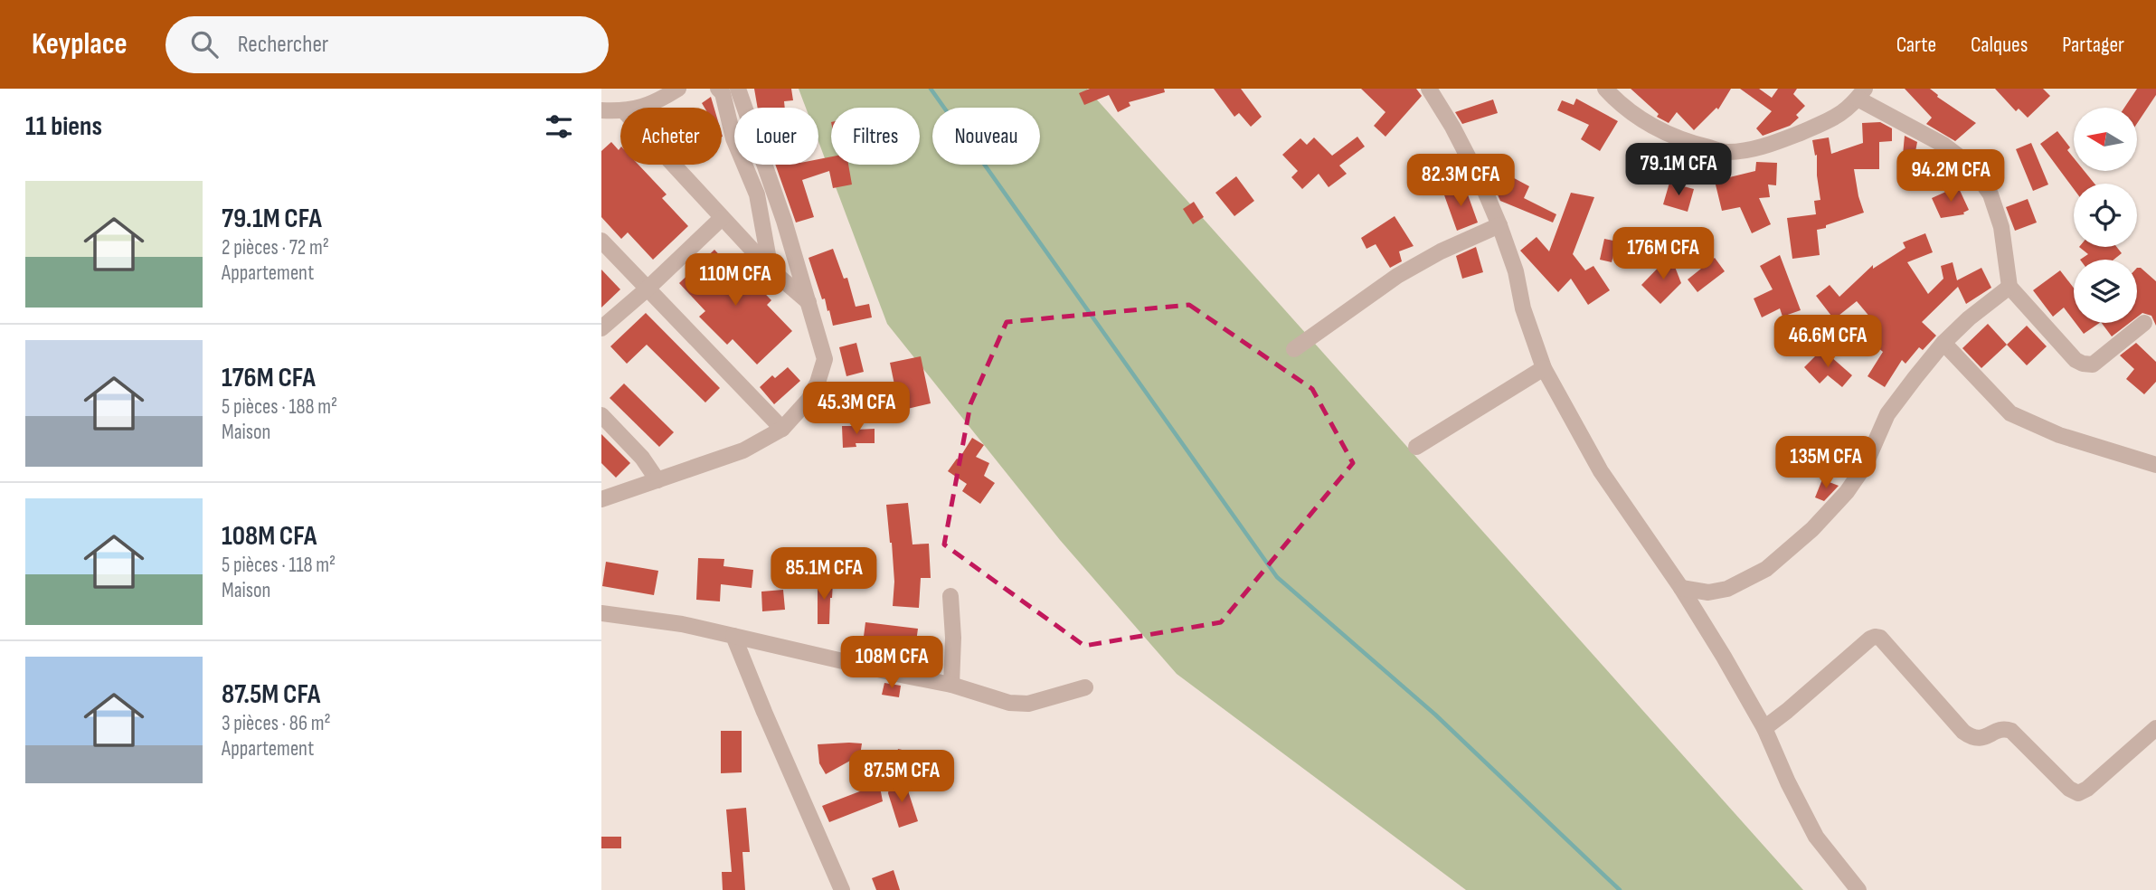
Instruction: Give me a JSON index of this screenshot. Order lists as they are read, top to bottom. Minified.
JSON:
{"north":"left","page":{"header":"Keyplace","search":"Rechercher","nav":["Carte","Calques","Partager"],"heading":"11 biens","chip":["Acheter","Louer","Filtres","Nouveau"],"price":["79.1M CFA","94.2M CFA","82.3M CFA","176M CFA","110M CFA","46.6M CFA","45.3M CFA","135M CFA","85.1M CFA","108M CFA","87.5M CFA"],"list":[{"name":"79.1M CFA","note":"2 pièces · 72 m² · Appartement"},{"name":"176M CFA","note":"5 pièces · 188 m² · Maison"},{"name":"108M CFA","note":"5 pièces · 118 m² · Maison"},{"name":"87.5M CFA","note":"3 pièces · 86 m² · Appartement"}]}}
